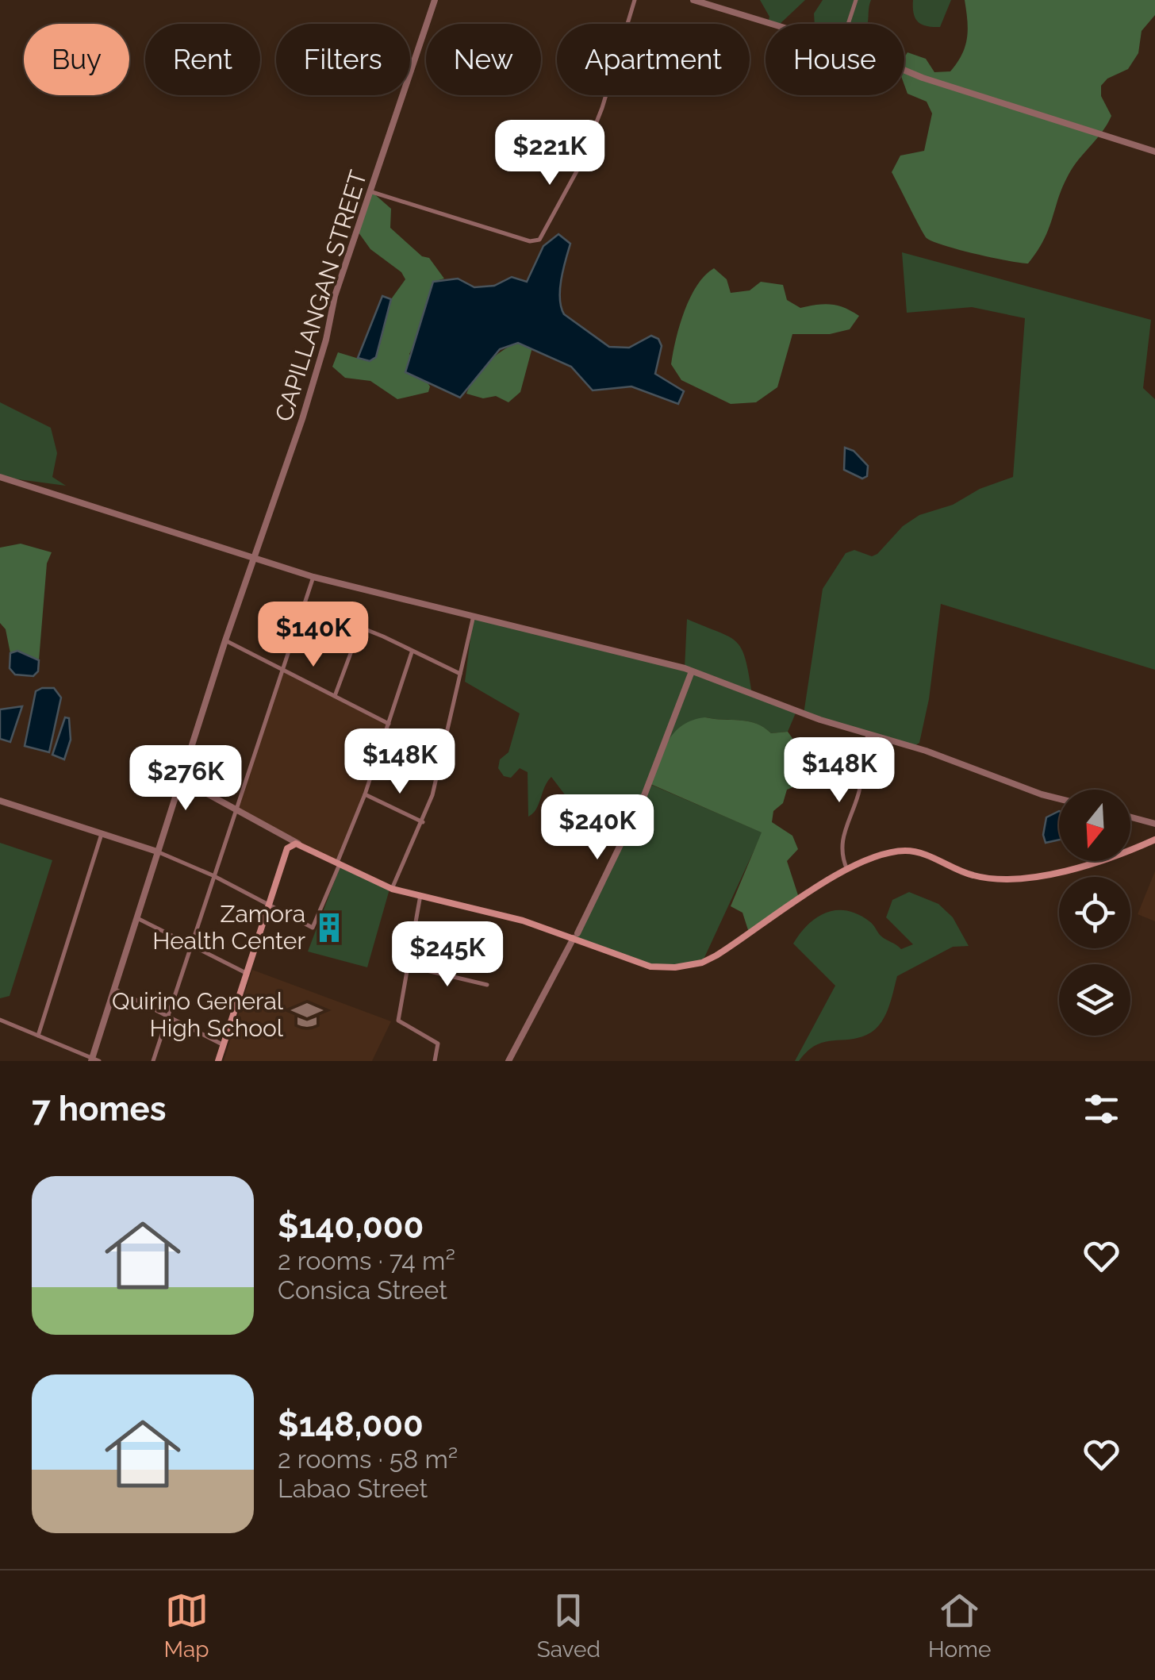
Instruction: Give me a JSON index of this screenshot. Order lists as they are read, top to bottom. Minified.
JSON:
{"streets":{"street":["CAPILLANGAN STREET"]},"places":{"building":["Zamora Health Center"],"school or university":["Quirino General High School"]},"north":"bottom","page":{"chip":["Buy","Rent","Filters","New","Apartment","House"],"price":["$221K","$140K","$148K","$148K","$276K","$240K","$245K"],"heading":"7 homes","list":[{"name":"$140,000","note":"2 rooms · 74 m² · Consica Street"},{"name":"$148,000","note":"2 rooms · 58 m² · Labao Street"}],"tabs":["Map","Saved","Home"]}}
